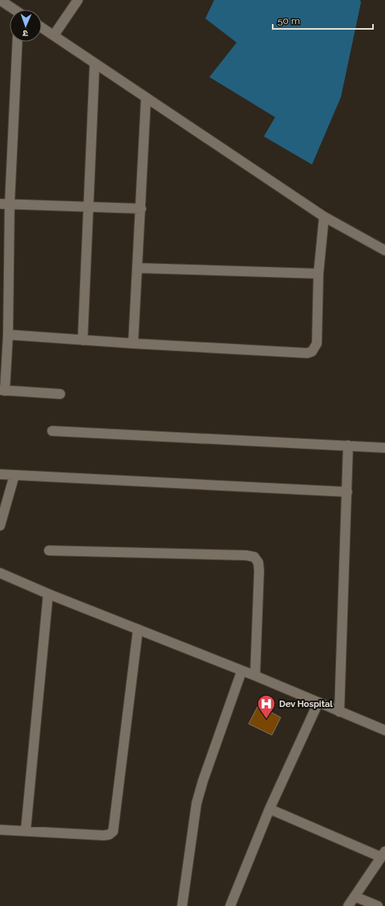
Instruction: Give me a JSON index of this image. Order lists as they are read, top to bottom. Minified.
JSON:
{"places":{"hospital":["Dev Hospital"]},"scale_bar":"50 m","north":"bottom"}
